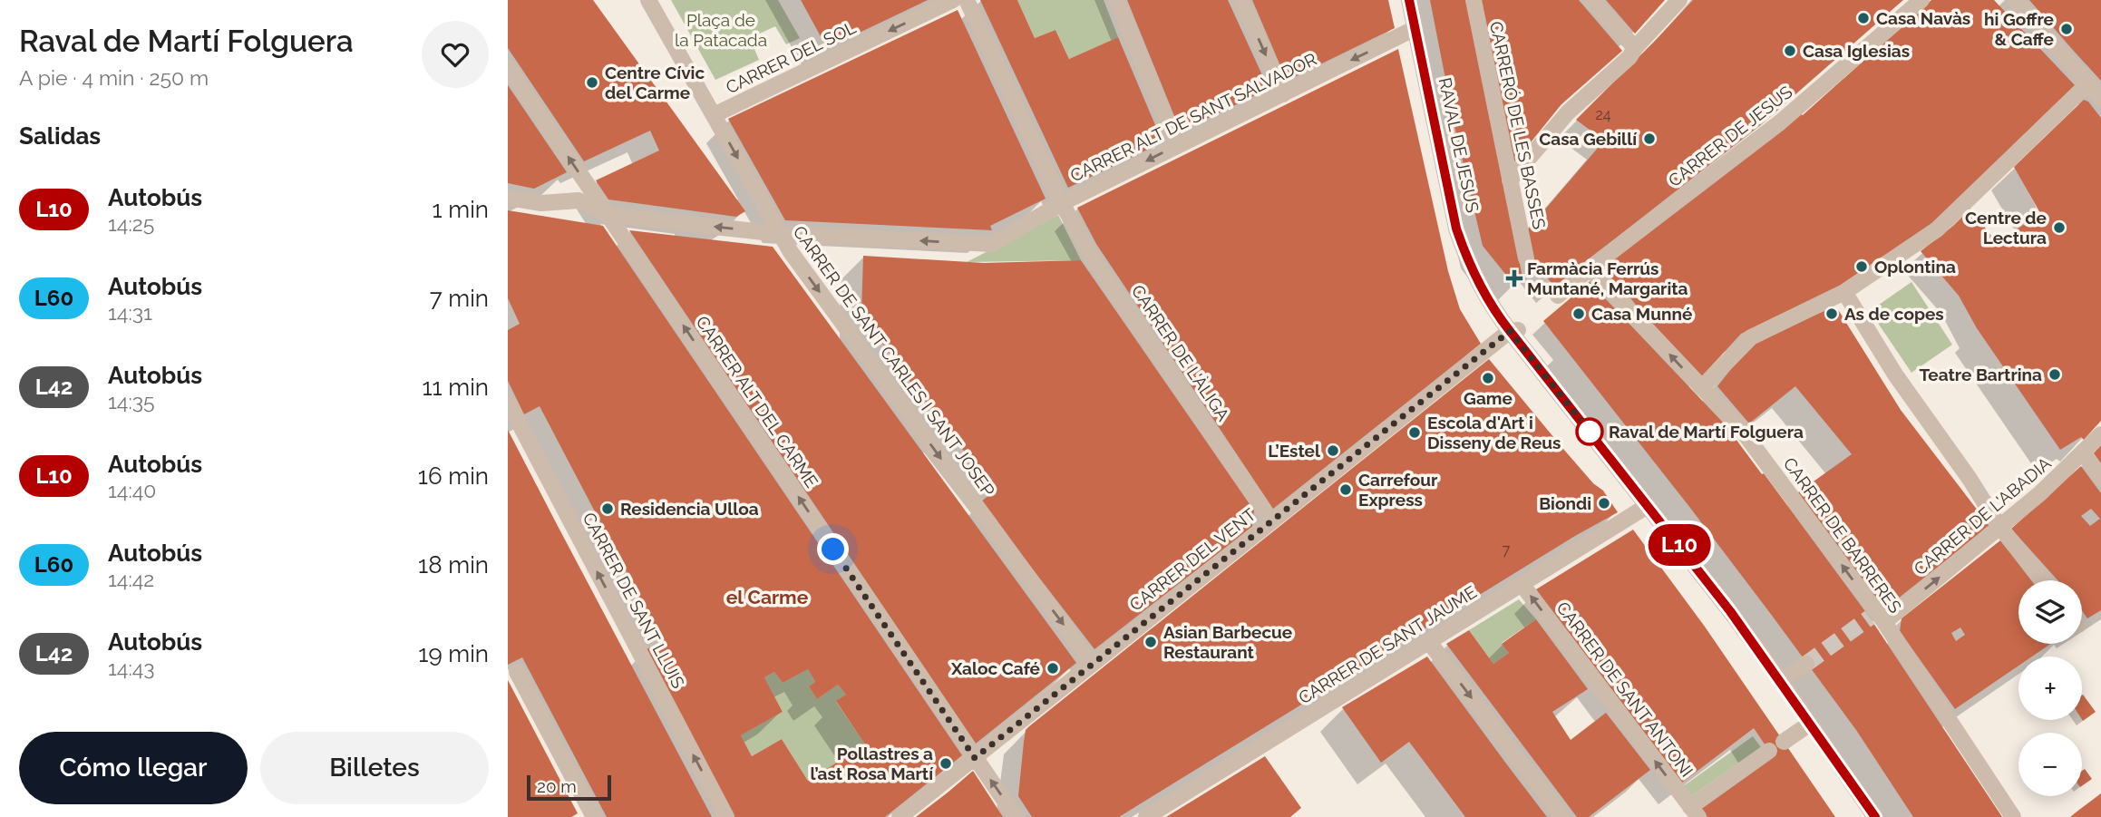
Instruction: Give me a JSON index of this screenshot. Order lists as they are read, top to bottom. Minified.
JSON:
{"streets":{"street":["CARRER DEL SOL","CARRER ALT DE SANT SALVADOR","CARRERÓ DE LES BASSES","CARRER DE JESUS","RAVAL DE JESUS","CARRER DE L'ÀLIGA","CARRER DE SANT CARLES I SANT JOSEP","CARRER ALT DEL CARME","CARRER DE L'ABADIA","CARRER DE BARRERES","CARRER DEL VENT","CARRER DE SANT LLUIS","CARRER DE SANT JAUME","CARRER DE SANT ANTONI"]},"crossings":[["CARRER DEL SOL","CARRER DE SANT CARLES I SANT JOSEP"],["CARRER ALT DE SANT SALVADOR","RAVAL DE JESUS"],["CARRER ALT DE SANT SALVADOR","CARRER DE L'ÀLIGA"],["CARRER ALT DE SANT SALVADOR","CARRER DE SANT CARLES I SANT JOSEP"],["CARRER DE JESUS","CARRER DE BARRERES"],["RAVAL DE JESUS","CARRER DEL VENT"],["CARRER DE L'ÀLIGA","CARRER DEL VENT"],["CARRER DE SANT CARLES I SANT JOSEP","CARRER DEL VENT"],["CARRER ALT DEL CARME","CARRER DEL VENT"],["CARRER DE L'ABADIA","CARRER DE BARRERES"],["CARRER DE SANT JAUME","CARRER DE SANT ANTONI"]],"one_way":["CARRER DEL SOL","CARRER ALT DE SANT SALVADOR","CARRER DE SANT CARLES I SANT JOSEP","CARRER ALT DEL CARME","CARRER DE L'ABADIA"],"districts":["el Carme"],"parks":["Plaça de la Patacada"],"places":{"other":["Casa Navàs","hi Goffre & Caffe","Casa Iglesias","Centre Cívic del Carme","Casa Gebillí","Centre de Lectura","Oplontina","Casa Munné","As de copes","Teatre Bartrina","Game","Raval de Martí Folguera","Escola d'Art i Disseny de Reus","L’Estel","Carrefour Express","Biondi","Residencia Ulloa","Asian Barbecue Restaurant","Xaloc Café","Pollastres a l’ast Rosa Martí"],"health":["Farmàcia Ferrús Muntané, Margarita"]},"lines":["bus line L10"],"house_numbers":["24","7"],"scale_bar":"20 m","page":{"heading":[["Raval de Martí Folguera","A pie · 4 min · 250 m"],"Salidas"],"on_map":"L10","list":[{"mark":"L10","name":"Autobús","note":"14:25","value":"1 min"},{"mark":"L60","name":"Autobús","note":"14:31","value":"7 min"},{"mark":"L42","name":"Autobús","note":"14:35","value":"11 min"},{"mark":"L10","name":"Autobús","note":"14:40","value":"16 min"},{"mark":"L60","name":"Autobús","note":"14:42","value":"18 min"},{"mark":"L42","name":"Autobús","note":"14:43","value":"19 min"}],"map_buttons":["+","−"],"buttons":["Cómo llegar","Billetes"],"scale":"20 m"}}
